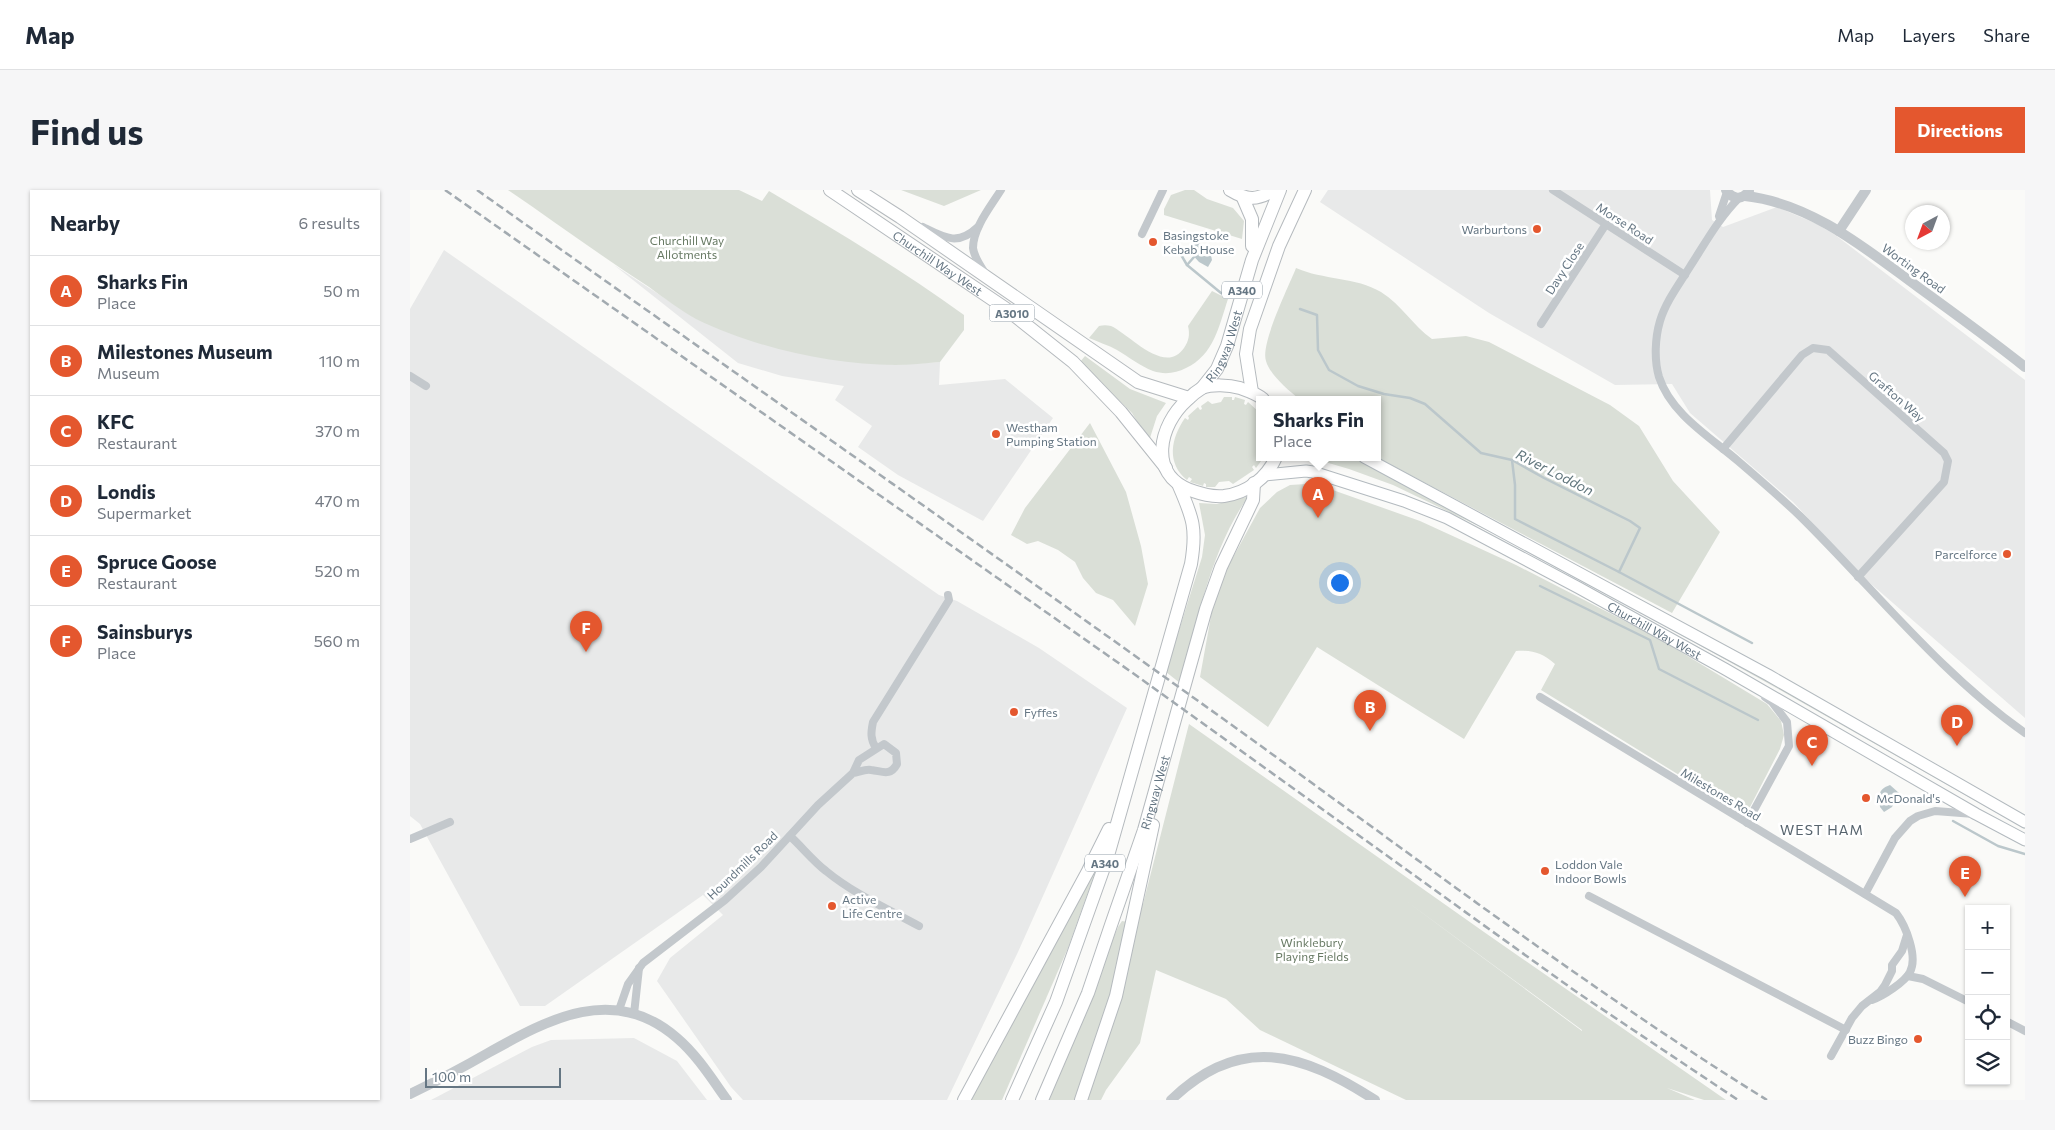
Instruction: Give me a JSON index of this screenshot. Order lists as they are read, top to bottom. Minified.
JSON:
{"streets":{"main road":["Churchill Way West","A340","A3010","Ringway West"],"street":["Morse Road","Davy Close","Worting Road","Grafton Way","Milestones Road","Houndmills Road"]},"crossings":[["Morse Road","Davy Close"],["Churchill Way West","A340"],["Churchill Way West","Ringway West"]],"districts":["WEST HAM"],"water":["River Loddon"],"parks":["Churchill Way Allotments","Winklebury Playing Fields"],"places":["Warburtons","Basingstoke Kebab House","Westham Pumping Station","Parcelforce","Fyffes","McDonald's","Loddon Vale Indoor Bowls","Active Life Centre","Buzz Bingo"],"scale_bar":"100 m","north":"bottom left","page":{"header":"Map","nav":["Map","Layers","Share"],"buttons":"Directions","title":"Find us","heading":["Nearby","6 results"],"list":[{"mark":"A","name":"Sharks Fin","note":"Place","value":"50 m"},{"mark":"B","name":"Milestones Museum","note":"Museum","value":"110 m"},{"mark":"C","name":"KFC","note":"Restaurant","value":"370 m"},{"mark":"D","name":"Londis","note":"Supermarket","value":"470 m"},{"mark":"E","name":"Spruce Goose","note":"Restaurant","value":"520 m"},{"mark":"F","name":"Sainsburys","note":"Place","value":"560 m"}],"popup":["Sharks Fin","Place"],"pins":["A","F","B","D","C","E"],"map_buttons":["+","−"],"scale":"100 m"}}
